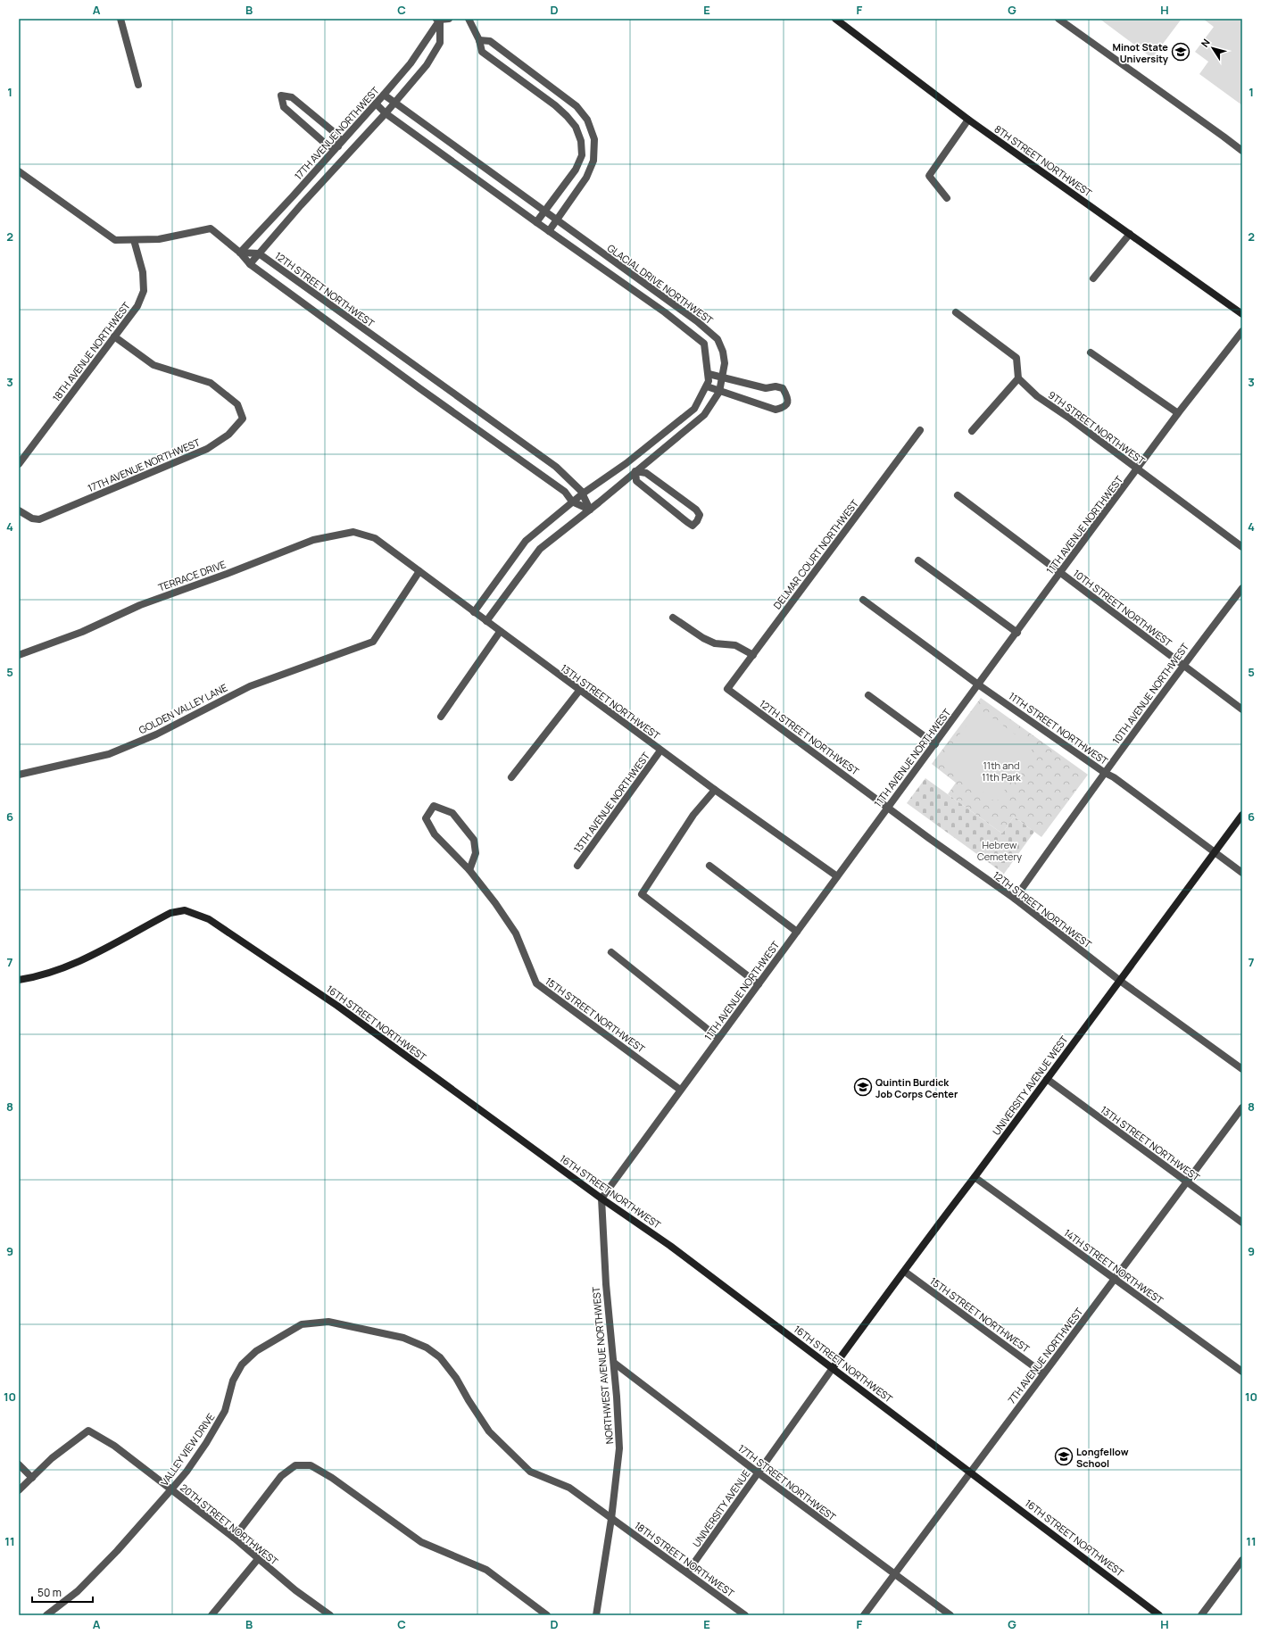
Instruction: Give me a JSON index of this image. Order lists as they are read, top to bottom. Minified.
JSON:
{"streets":{"street":["17TH AVENUE NORTHWEST","8TH STREET NORTHWEST","GLACIAL DRIVE NORTHWEST","12TH STREET NORTHWEST","18TH AVENUE NORTHWEST","9TH STREET NORTHWEST","11TH AVENUE NORTHWEST","DELMAR COURT NORTHWEST","TERRACE DRIVE","10TH STREET NORTHWEST","10TH AVENUE NORTHWEST","13TH STREET NORTHWEST","GOLDEN VALLEY LANE","11TH STREET NORTHWEST","13TH AVENUE NORTHWEST","15TH STREET NORTHWEST","16TH STREET NORTHWEST","UNIVERSITY AVENUE WEST","14TH STREET NORTHWEST","7TH AVENUE NORTHWEST","NORTHWEST AVENUE NORTHWEST","VALLEY VIEW DRIVE","17TH STREET NORTHWEST","UNIVERSITY AVENUE","20TH STREET NORTHWEST","18TH STREET NORTHWEST"]},"crossings":[["17TH AVENUE NORTHWEST","GLACIAL DRIVE NORTHWEST"],["17TH AVENUE NORTHWEST","18TH AVENUE NORTHWEST"],["GLACIAL DRIVE NORTHWEST","12TH STREET NORTHWEST"],["GLACIAL DRIVE NORTHWEST","13TH STREET NORTHWEST"],["12TH STREET NORTHWEST","11TH AVENUE NORTHWEST"],["12TH STREET NORTHWEST","DELMAR COURT NORTHWEST"],["12TH STREET NORTHWEST","10TH AVENUE NORTHWEST"],["12TH STREET NORTHWEST","UNIVERSITY AVENUE WEST"],["9TH STREET NORTHWEST","11TH AVENUE NORTHWEST"],["11TH AVENUE NORTHWEST","10TH STREET NORTHWEST"],["11TH AVENUE NORTHWEST","13TH STREET NORTHWEST"],["11TH AVENUE NORTHWEST","11TH STREET NORTHWEST"],["11TH AVENUE NORTHWEST","15TH STREET NORTHWEST"],["11TH AVENUE NORTHWEST","16TH STREET NORTHWEST"],["11TH AVENUE NORTHWEST","NORTHWEST AVENUE NORTHWEST"],["TERRACE DRIVE","13TH STREET NORTHWEST"],["10TH STREET NORTHWEST","10TH AVENUE NORTHWEST"],["10TH AVENUE NORTHWEST","11TH STREET NORTHWEST"],["13TH STREET NORTHWEST","GOLDEN VALLEY LANE"],["13TH STREET NORTHWEST","13TH AVENUE NORTHWEST"],["13TH STREET NORTHWEST","UNIVERSITY AVENUE WEST"],["13TH STREET NORTHWEST","7TH AVENUE NORTHWEST"],["11TH STREET NORTHWEST","UNIVERSITY AVENUE WEST"],["15TH STREET NORTHWEST","UNIVERSITY AVENUE WEST"],["15TH STREET NORTHWEST","7TH AVENUE NORTHWEST"],["16TH STREET NORTHWEST","UNIVERSITY AVENUE WEST"],["16TH STREET NORTHWEST","7TH AVENUE NORTHWEST"],["16TH STREET NORTHWEST","NORTHWEST AVENUE NORTHWEST"],["16TH STREET NORTHWEST","UNIVERSITY AVENUE"],["UNIVERSITY AVENUE WEST","14TH STREET NORTHWEST"],["UNIVERSITY AVENUE WEST","UNIVERSITY AVENUE"],["14TH STREET NORTHWEST","7TH AVENUE NORTHWEST"],["7TH AVENUE NORTHWEST","17TH STREET NORTHWEST"],["NORTHWEST AVENUE NORTHWEST","VALLEY VIEW DRIVE"],["NORTHWEST AVENUE NORTHWEST","17TH STREET NORTHWEST"],["NORTHWEST AVENUE NORTHWEST","18TH STREET NORTHWEST"],["VALLEY VIEW DRIVE","20TH STREET NORTHWEST"],["VALLEY VIEW DRIVE","18TH STREET NORTHWEST"],["17TH STREET NORTHWEST","UNIVERSITY AVENUE"],["UNIVERSITY AVENUE","18TH STREET NORTHWEST"]],"parks":["11th and 11th Park","Hebrew Cemetery"],"places":{"school or university":["Minot State University","Quintin Burdick Job Corps Center","Longfellow School"]},"scale_bar":"50 m","north":"top left","grid":{"columns":["A","B","C","D","E","F","G","H"],"rows":["1","2","3","4","5","6","7","8","9","10","11"]}}
